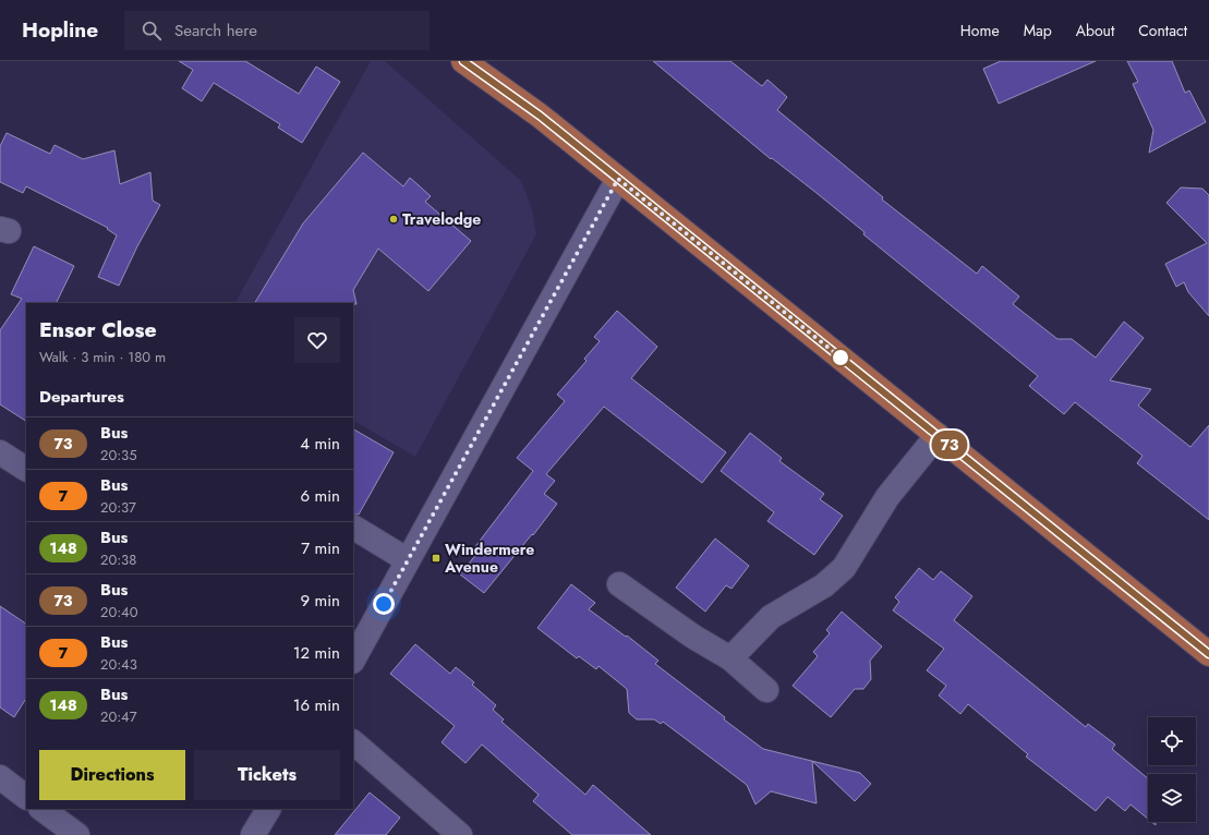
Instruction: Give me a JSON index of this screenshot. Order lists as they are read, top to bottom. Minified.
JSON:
{"places":{"other":["Travelodge"],"transit":["Windermere Avenue"]},"lines":["bus line 73"],"page":{"header":"Hopline","search":"Search here","nav":["Home","Map","About","Contact"],"on_map":"73","heading":[["Ensor Close","Walk · 3 min · 180 m"],"Departures"],"list":[{"mark":"73","name":"Bus","note":"20:35","value":"4 min"},{"mark":"7","name":"Bus","note":"20:37","value":"6 min"},{"mark":"148","name":"Bus","note":"20:38","value":"7 min"},{"mark":"73","name":"Bus","note":"20:40","value":"9 min"},{"mark":"7","name":"Bus","note":"20:43","value":"12 min"},{"mark":"148","name":"Bus","note":"20:47","value":"16 min"}],"buttons":["Directions","Tickets"]}}
